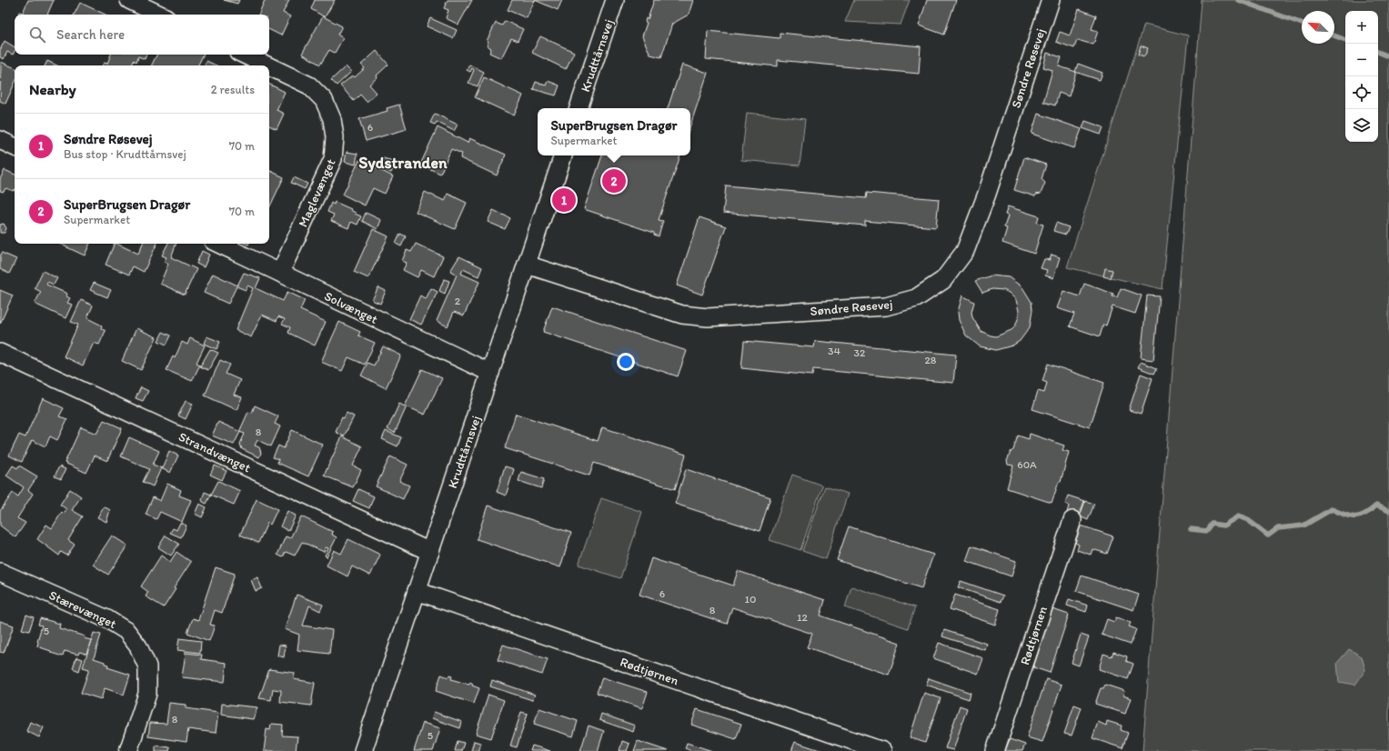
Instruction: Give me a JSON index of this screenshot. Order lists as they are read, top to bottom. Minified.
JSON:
{"streets":{"street":["Krudttårnsvej","Søndre Røsevej","Maglevænget","Solvænget","Strandvænget","Stærevænget","Rødtjørnen"]},"crossings":[["Krudttårnsvej","Søndre Røsevej"],["Krudttårnsvej","Solvænget"],["Krudttårnsvej","Strandvænget"],["Krudttårnsvej","Rødtjørnen"],["Maglevænget","Solvænget"]],"districts":["Sydstranden"],"house_numbers":["6","2","34","32","28","8","60A","6","10","8","12","5","8","5"],"north":"top left","page":{"map_buttons":["+","−"],"search":"Search here","heading":["Nearby","2 results"],"popup":["SuperBrugsen Dragør","Supermarket"],"list":[{"mark":"1","name":"Søndre Røsevej","note":"Bus stop · Krudttårnsvej","value":"70 m"},{"mark":"2","name":"SuperBrugsen Dragør","note":"Supermarket","value":"70 m"}],"pins":["2","1"]}}
